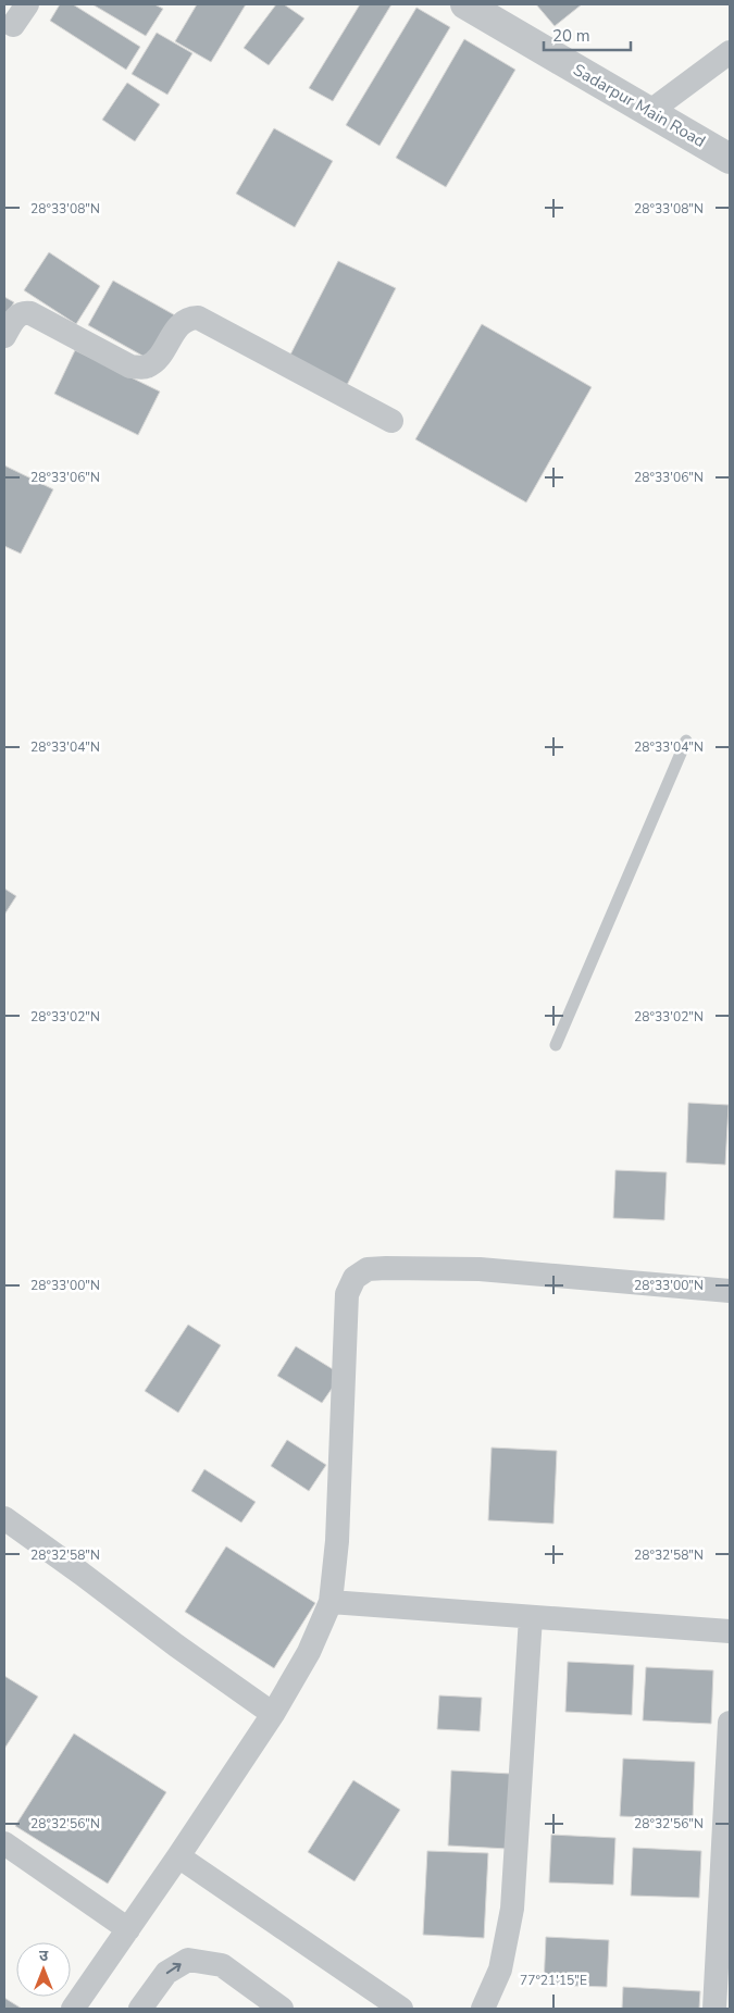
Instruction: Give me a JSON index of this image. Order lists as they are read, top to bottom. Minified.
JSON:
{"streets":{"street":["Sadarpur Main Road"]},"scale_bar":"20 m","north":"top","coordinates":["28°33'08\"N","28°33'06\"N","28°33'04\"N","28°33'02\"N","28°33'00\"N","28°32'58\"N","28°32'56\"N","77°21'15\"E"]}
